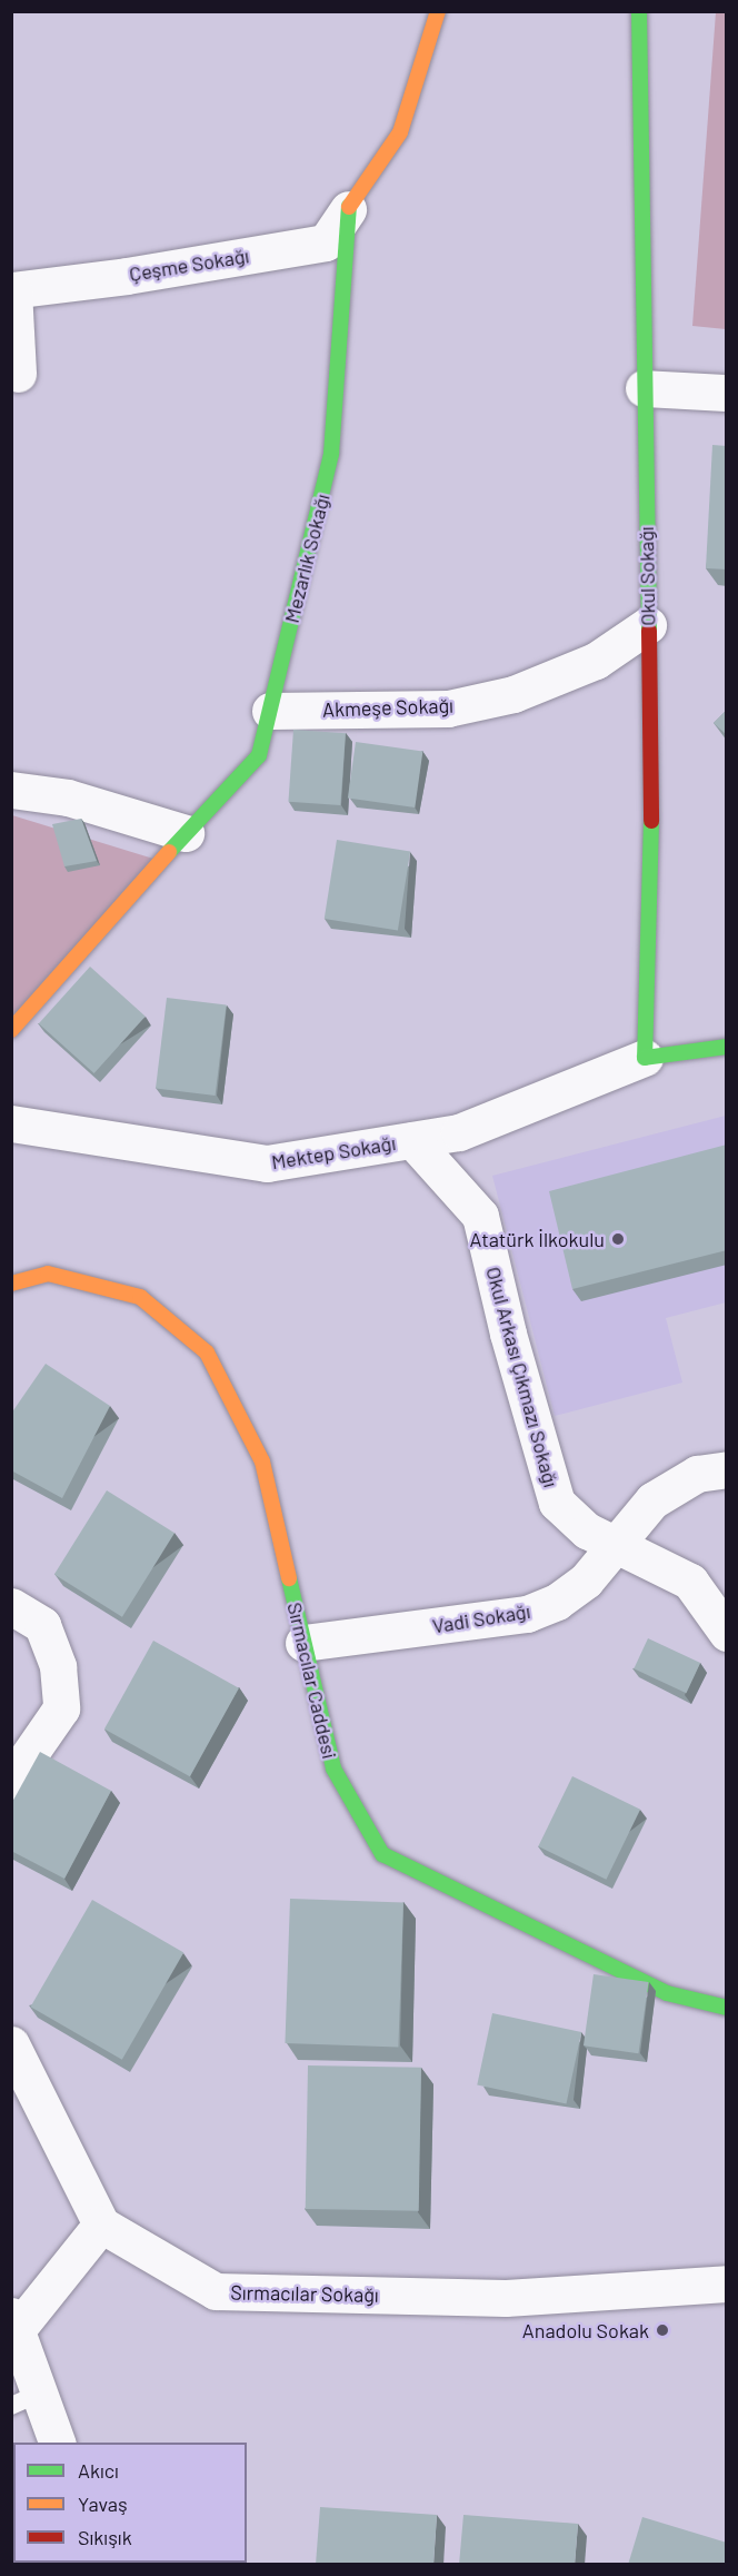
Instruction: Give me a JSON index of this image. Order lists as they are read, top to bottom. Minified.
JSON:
{"streets":{"street":["Çeşme Sokağı","Mezarlık Sokağı","Okul Sokağı","Akmeşe Sokağı","Mektep Sokağı","Okul Arkası Çıkmazı Sokağı","Vadi Sokağı","Sırmacılar Caddesi","Sırmacılar Sokağı"]},"crossings":[["Çeşme Sokağı","Mezarlık Sokağı"],["Mezarlık Sokağı","Akmeşe Sokağı"],["Okul Sokağı","Akmeşe Sokağı"],["Okul Sokağı","Mektep Sokağı"],["Mektep Sokağı","Okul Arkası Çıkmazı Sokağı"],["Okul Arkası Çıkmazı Sokağı","Vadi Sokağı"],["Vadi Sokağı","Sırmacılar Caddesi"]],"places":["Atatürk İlkokulu","Anadolu Sokak"],"legend":["Akıcı","Yavaş","Sıkışık"]}
